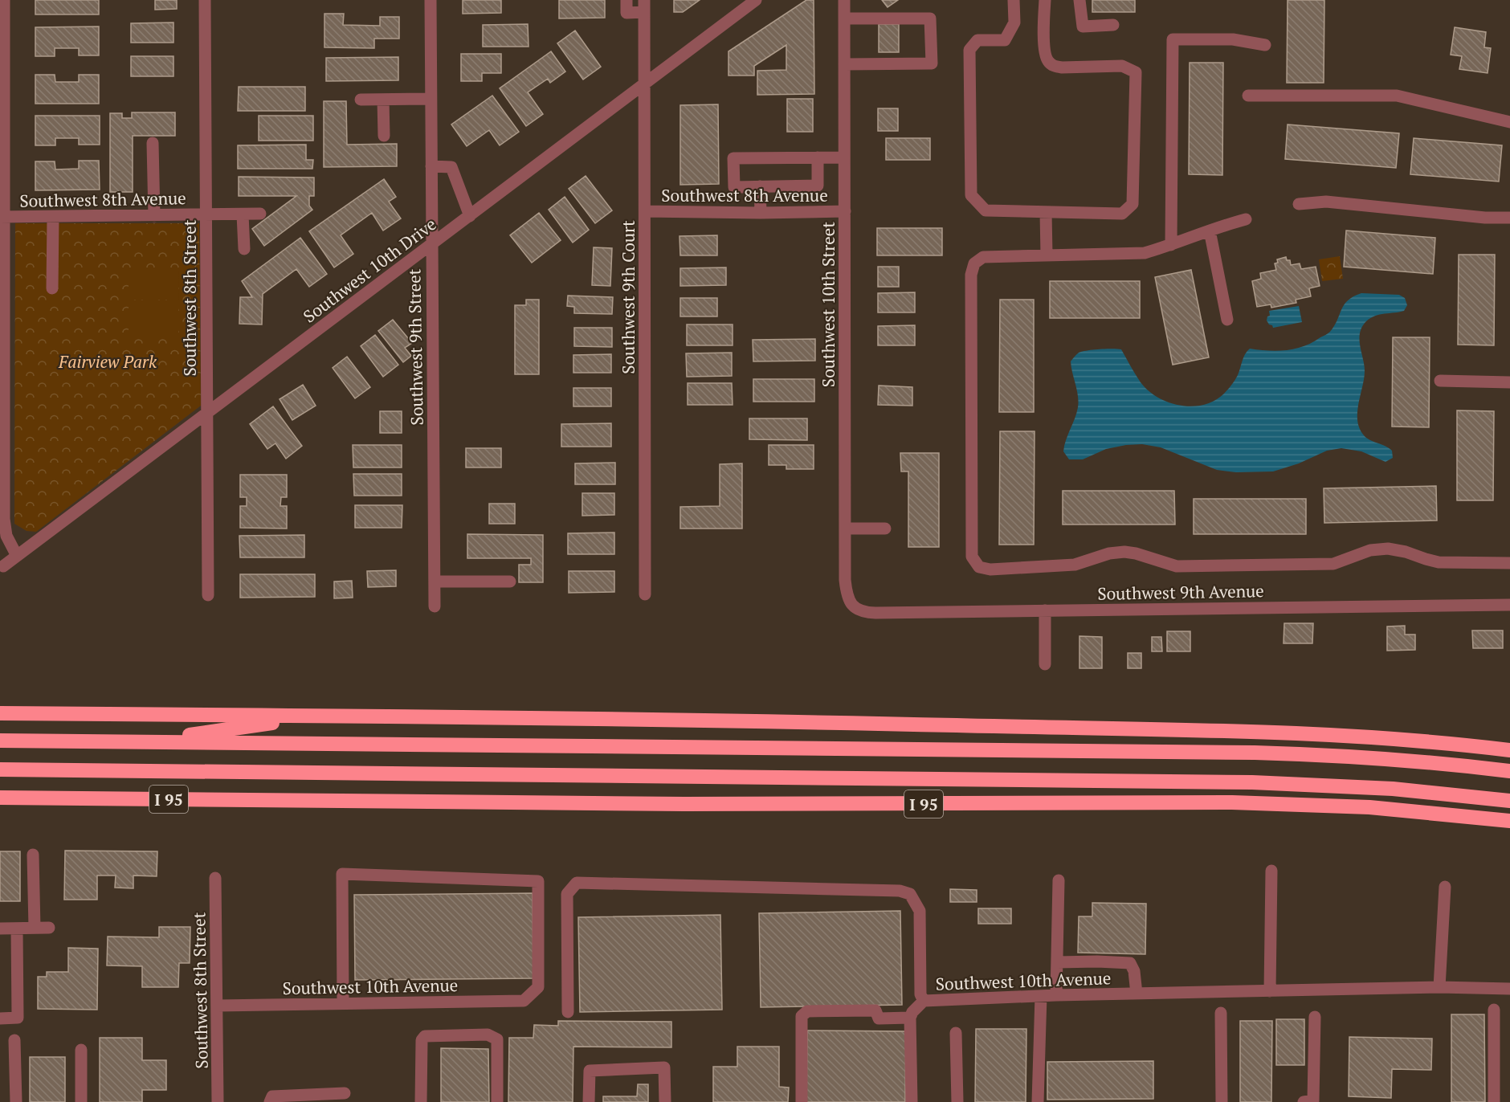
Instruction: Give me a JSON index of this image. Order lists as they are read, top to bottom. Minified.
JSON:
{"streets":{"highway":["I 95"],"street":["Southwest 8th Avenue","Southwest 10th Drive","Southwest 9th Court","Southwest 8th Street","Southwest 10th Street","Southwest 9th Street","Southwest 9th Avenue","Southwest 10th Avenue"]},"crossings":[["Southwest 8th Avenue","Southwest 9th Court"],["Southwest 8th Avenue","Southwest 8th Street"],["Southwest 8th Avenue","Southwest 10th Street"],["Southwest 10th Drive","Southwest 9th Court"],["Southwest 10th Drive","Southwest 8th Street"],["Southwest 10th Drive","Southwest 9th Street"],["Southwest 8th Street","Southwest 10th Avenue"],["Southwest 10th Street","Southwest 9th Avenue"]],"parks":["Fairview Park"]}
